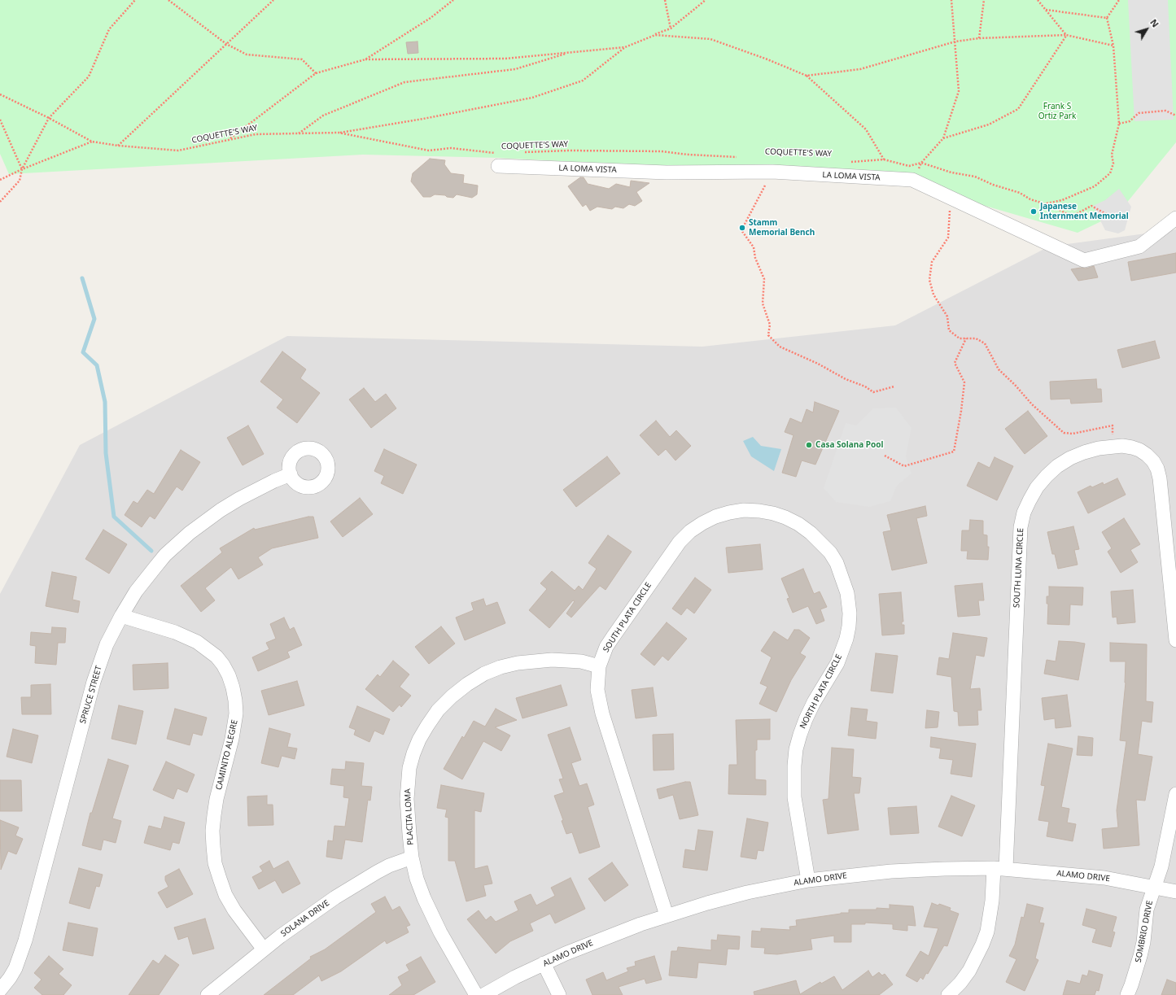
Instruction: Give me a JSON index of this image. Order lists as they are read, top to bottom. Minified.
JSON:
{"streets":{"street":["LA LOMA VISTA","SOUTH LUNA CIRCLE","SOUTH PLATA CIRCLE","NORTH PLATA CIRCLE","SPRUCE STREET","CAMINITO ALEGRE","PLACITA LOMA","ALAMO DRIVE","SOLANA DRIVE","SOMBRIO DRIVE"],"path":["COQUETTE'S WAY"]},"crossings":[["SOUTH LUNA CIRCLE","ALAMO DRIVE"],["SOUTH PLATA CIRCLE","NORTH PLATA CIRCLE"],["SOUTH PLATA CIRCLE","PLACITA LOMA"],["SOUTH PLATA CIRCLE","ALAMO DRIVE"],["NORTH PLATA CIRCLE","ALAMO DRIVE"],["SPRUCE STREET","CAMINITO ALEGRE"],["CAMINITO ALEGRE","SOLANA DRIVE"],["PLACITA LOMA","SOLANA DRIVE"],["ALAMO DRIVE","SOMBRIO DRIVE"]],"parks":["Frank S Ortiz Park"],"places":["Japanese Internment Memorial","Stamm Memorial Bench","Casa Solana Pool"],"north":"top right"}
